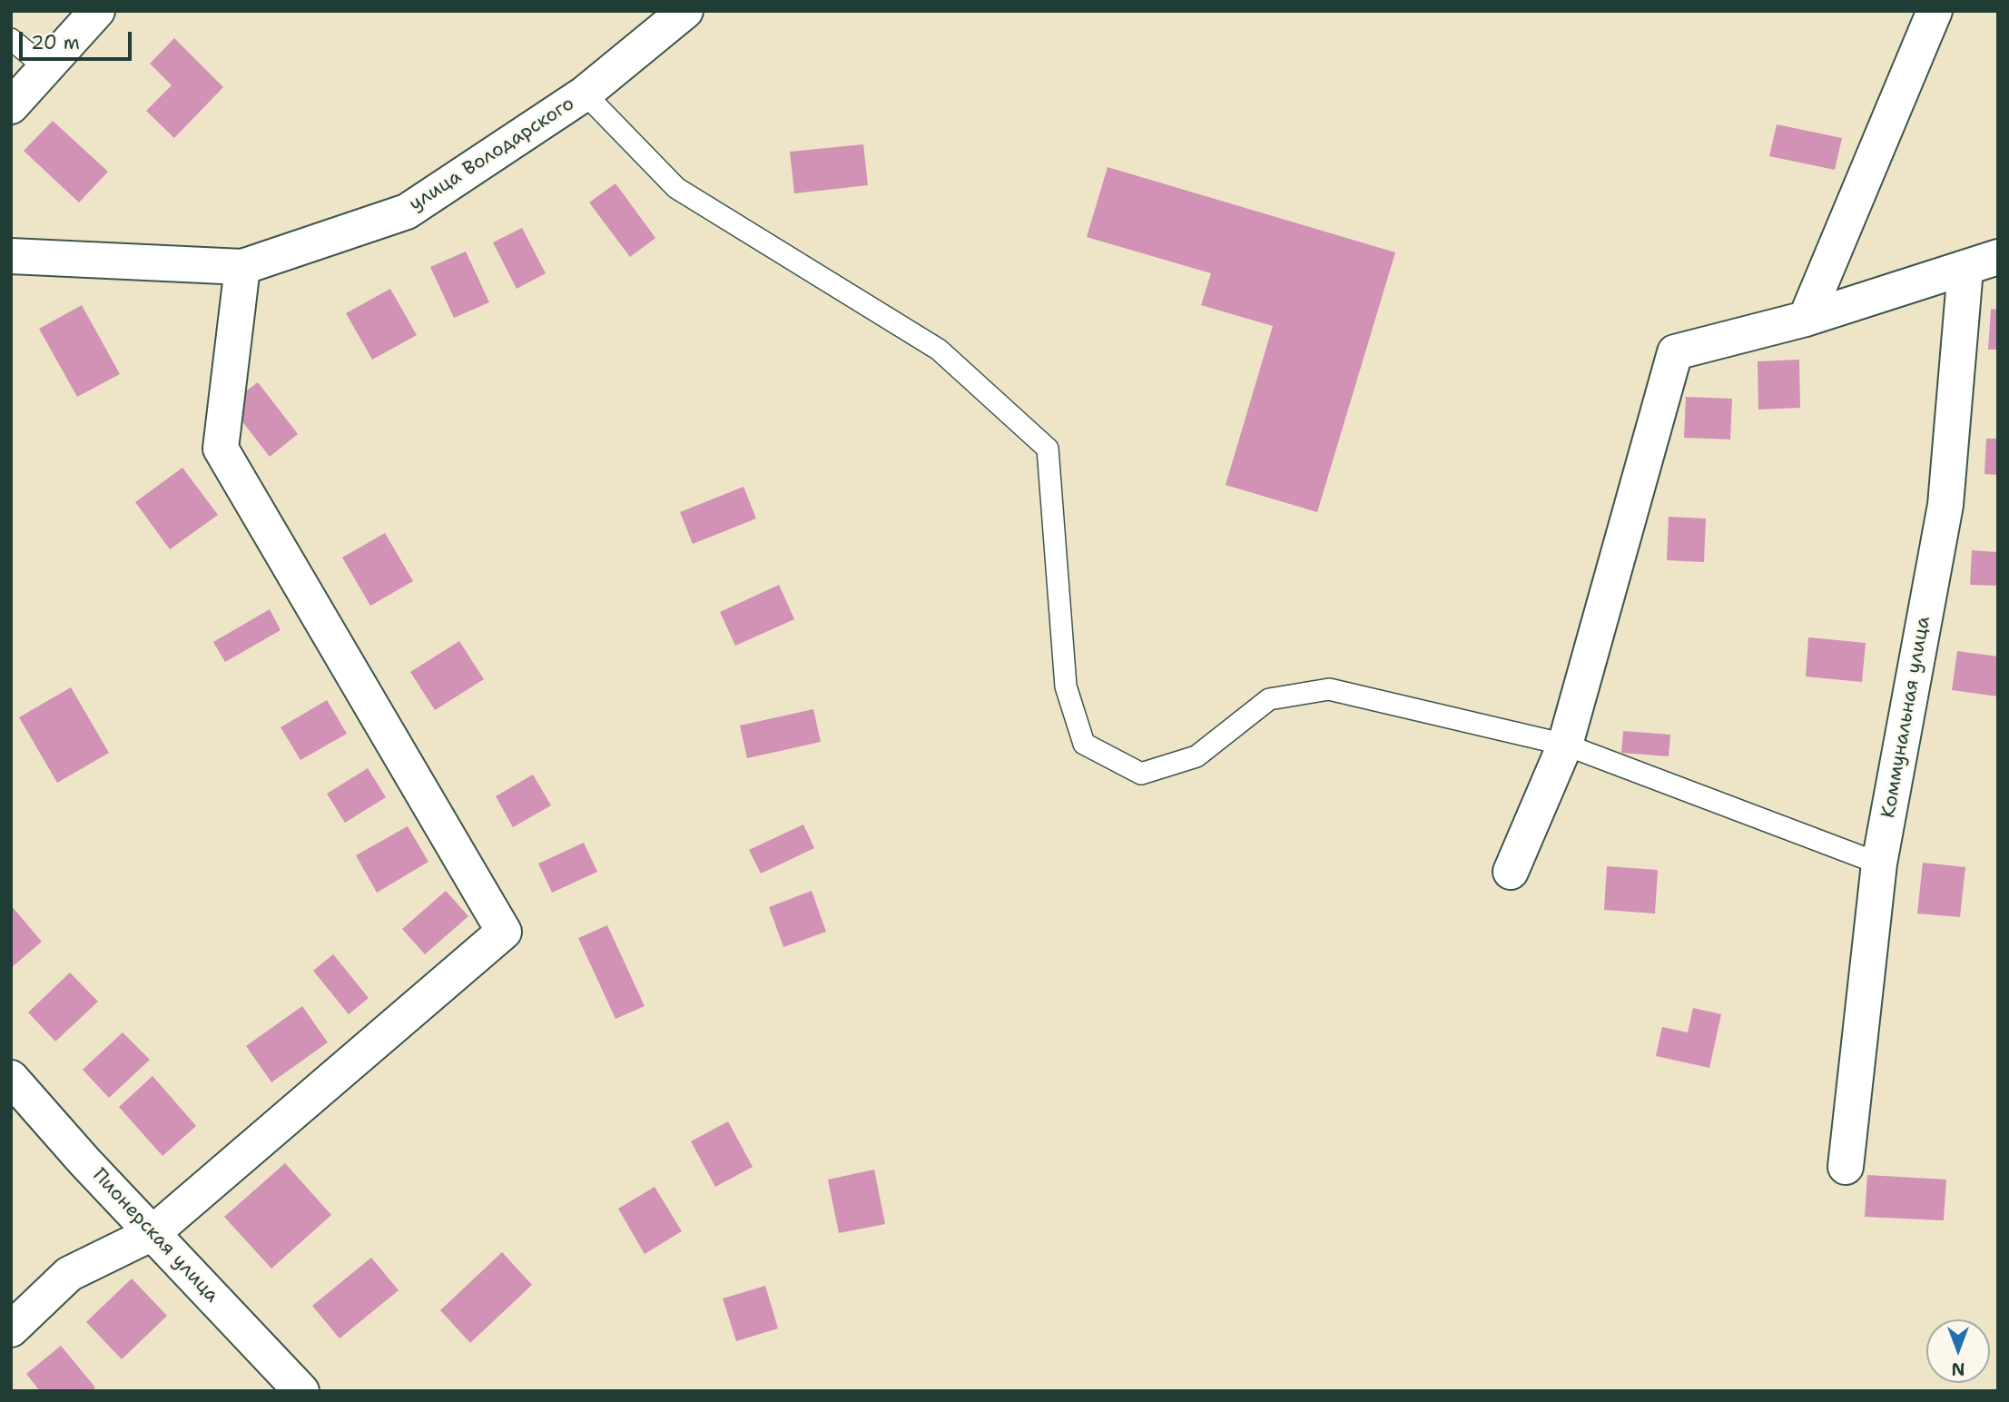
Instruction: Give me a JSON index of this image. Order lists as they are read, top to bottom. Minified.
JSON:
{"streets":{"street":["улица Володарского","Коммунальная улица","Пионерская улица"]},"scale_bar":"20 m","north":"bottom"}
